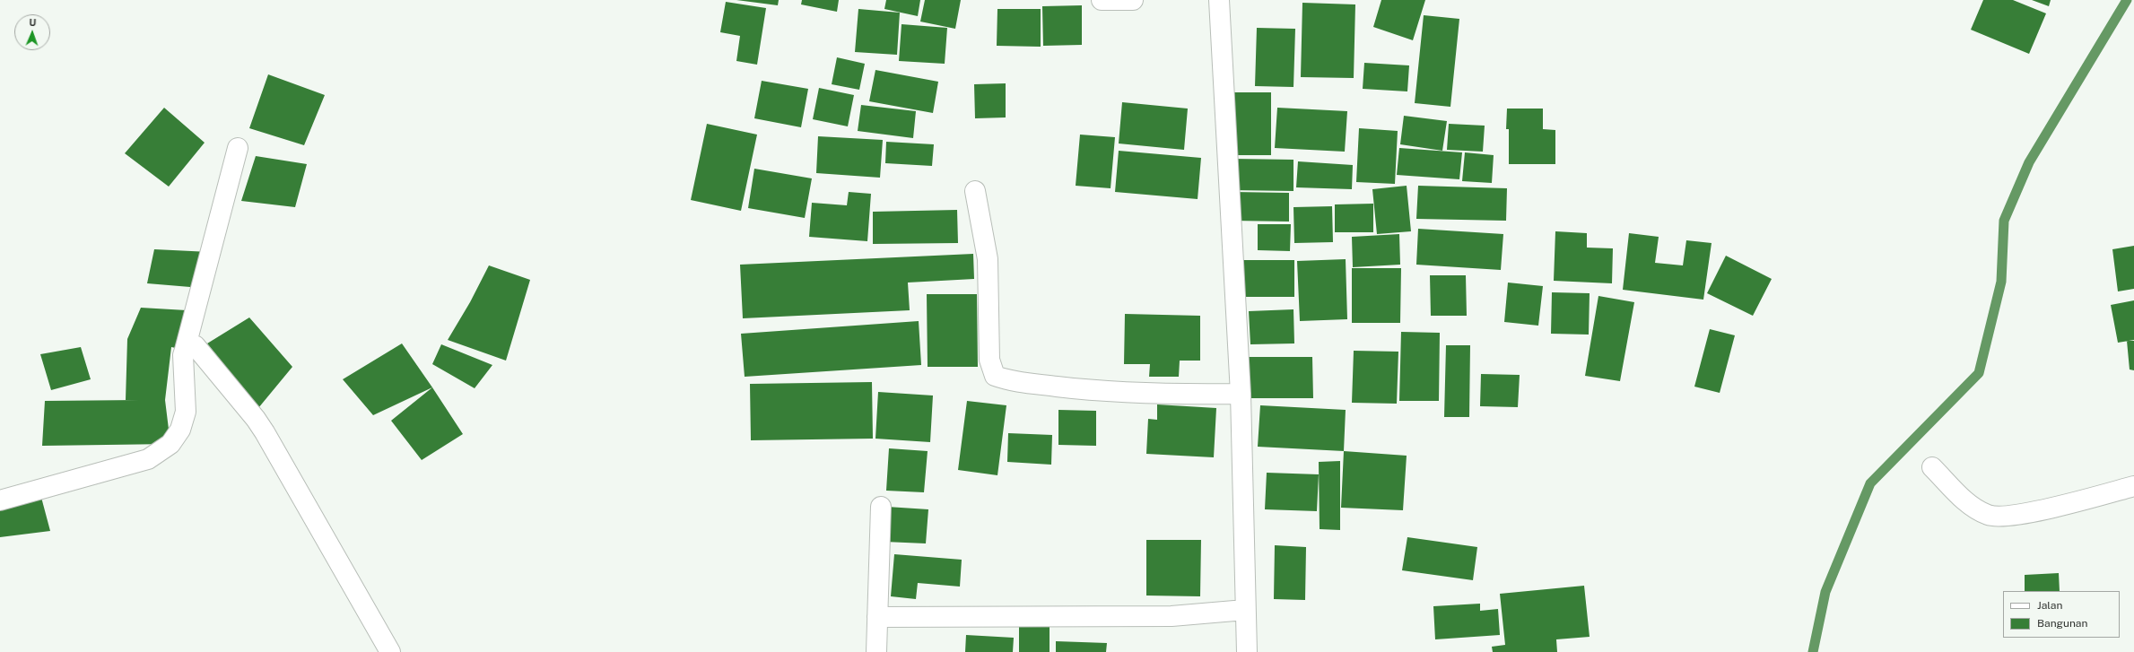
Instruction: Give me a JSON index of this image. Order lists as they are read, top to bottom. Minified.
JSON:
{"legend":["Jalan","Bangunan"],"north":"top"}
